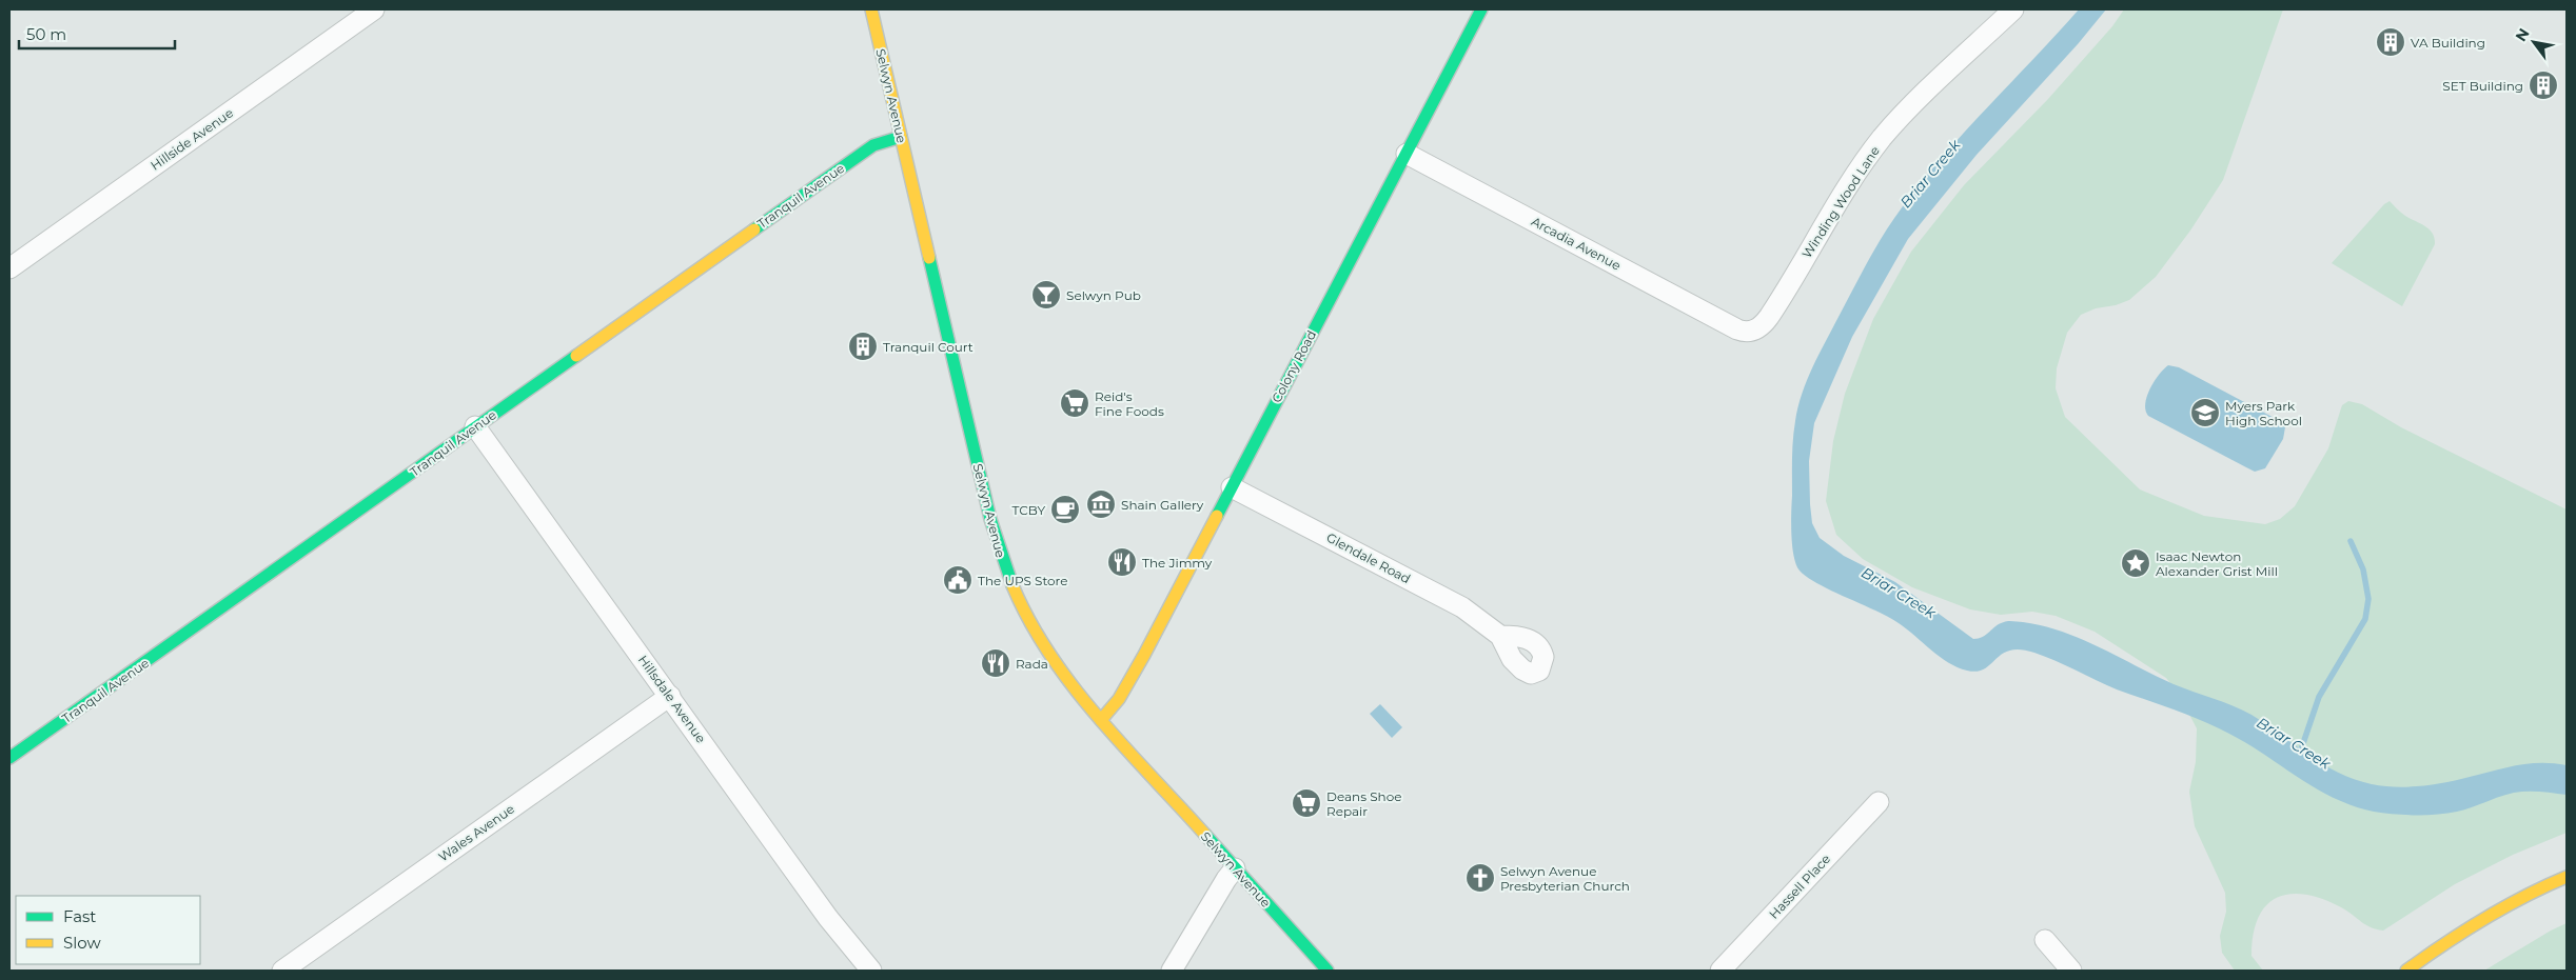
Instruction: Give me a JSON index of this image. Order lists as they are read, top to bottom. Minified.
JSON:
{"streets":{"street":["Selwyn Avenue","Hillside Avenue","Tranquil Avenue","Winding Wood Lane","Arcadia Avenue","Colony Road","Glendale Road","Hillsdale Avenue","Wales Avenue","Hassell Place"]},"crossings":[["Selwyn Avenue","Tranquil Avenue"],["Selwyn Avenue","Colony Road"],["Tranquil Avenue","Hillsdale Avenue"],["Winding Wood Lane","Arcadia Avenue"],["Arcadia Avenue","Colony Road"],["Colony Road","Glendale Road"],["Hillsdale Avenue","Wales Avenue"]],"water":["Briar Creek"],"places":{"building":["VA Building","SET Building","Tranquil Court"],"bar":["Selwyn Pub"],"supermarket":["Reid's Fine Foods","Deans Shoe Repair"],"school or university":["Myers Park High School"],"museum":["Shain Gallery"],"cafe":["TCBY"],"restaurant":["The Jimmy","Rada"],"place":["Isaac Newton Alexander Grist Mill"],"public building":["The UPS Store"],"church":["Selwyn Avenue Presbyterian Church"]},"legend":["Fast","Slow"],"scale_bar":"50 m","north":"top left"}
